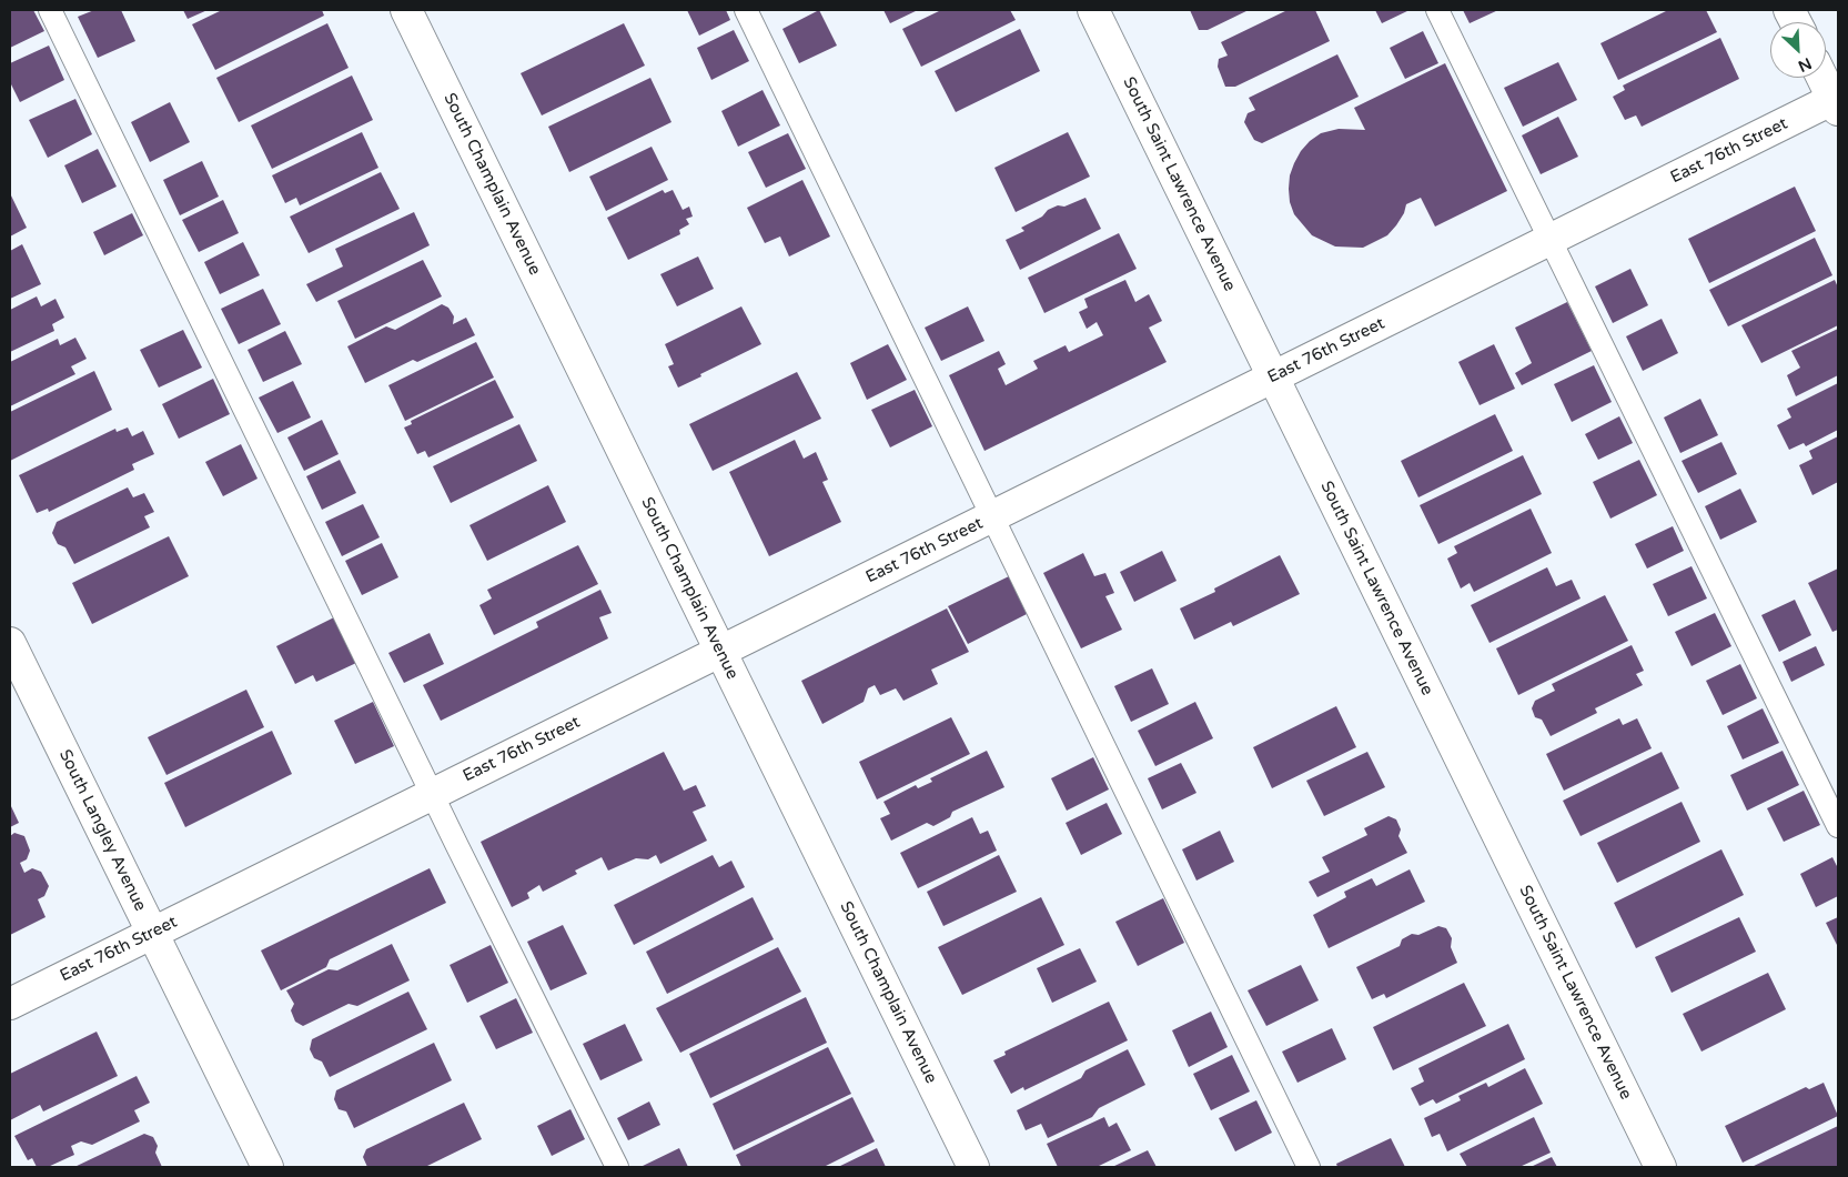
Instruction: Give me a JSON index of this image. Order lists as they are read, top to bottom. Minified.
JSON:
{"streets":{"street":["East 76th Street","South Champlain Avenue","South Saint Lawrence Avenue","South Langley Avenue"]},"crossings":[["East 76th Street","South Champlain Avenue"],["East 76th Street","South Saint Lawrence Avenue"],["East 76th Street","South Langley Avenue"]],"north":"bottom right"}
